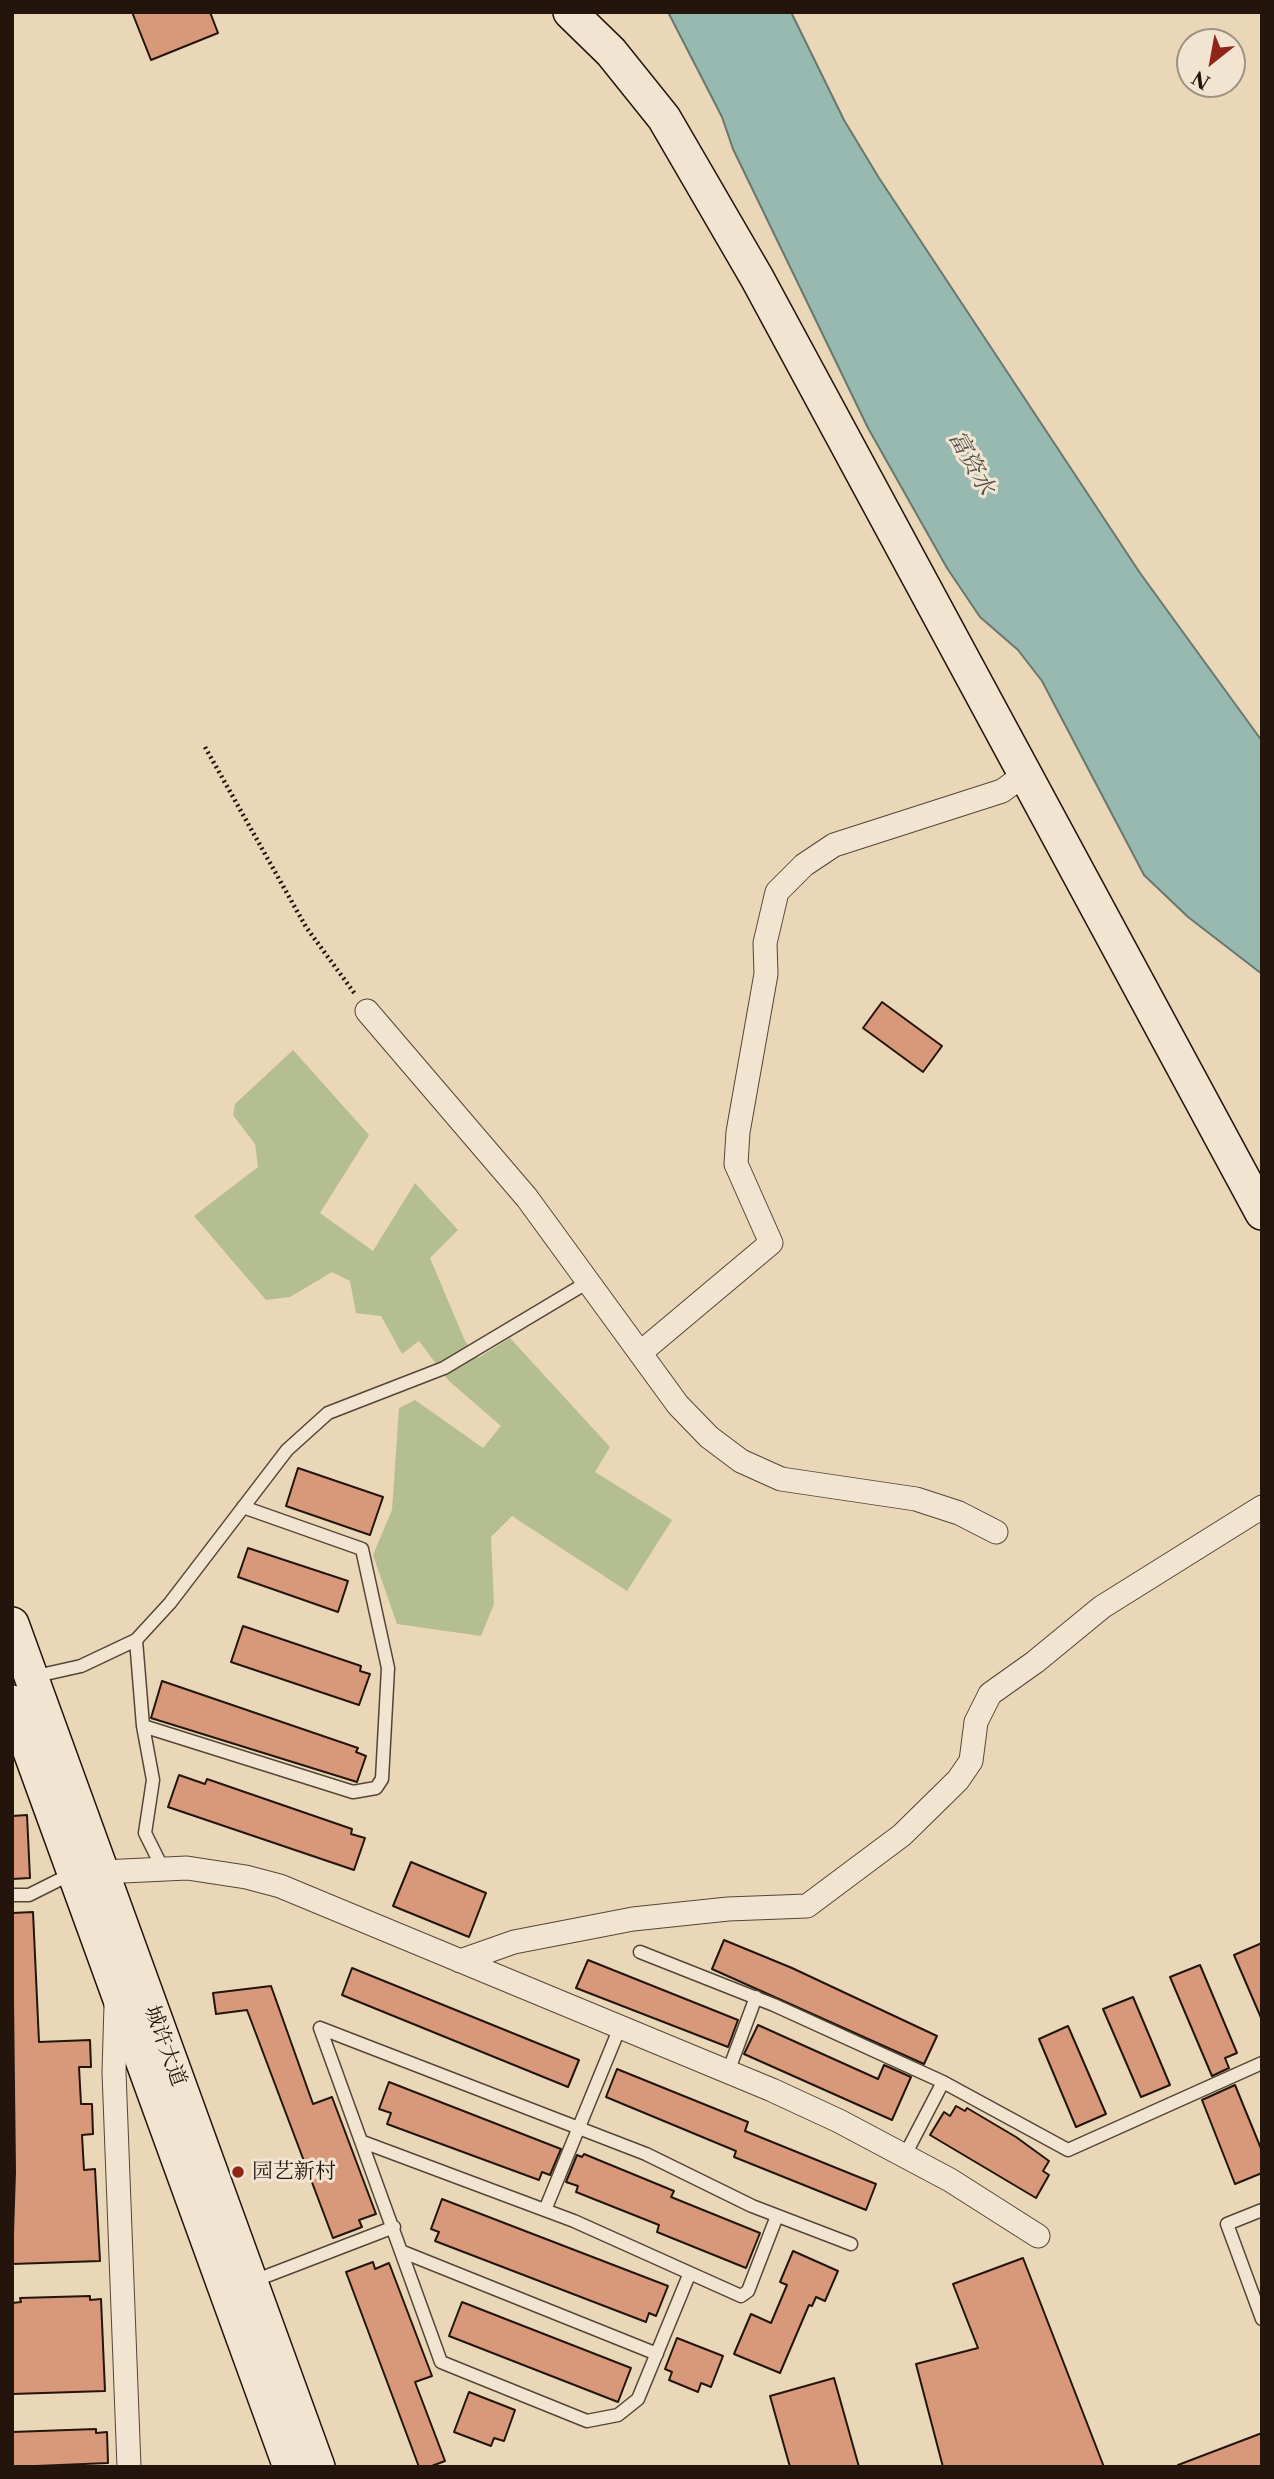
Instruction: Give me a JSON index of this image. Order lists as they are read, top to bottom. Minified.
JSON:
{"streets":{"main road":["城许大道"]},"water":["富资水"],"places":["园艺新村"],"north":"bottom left"}
